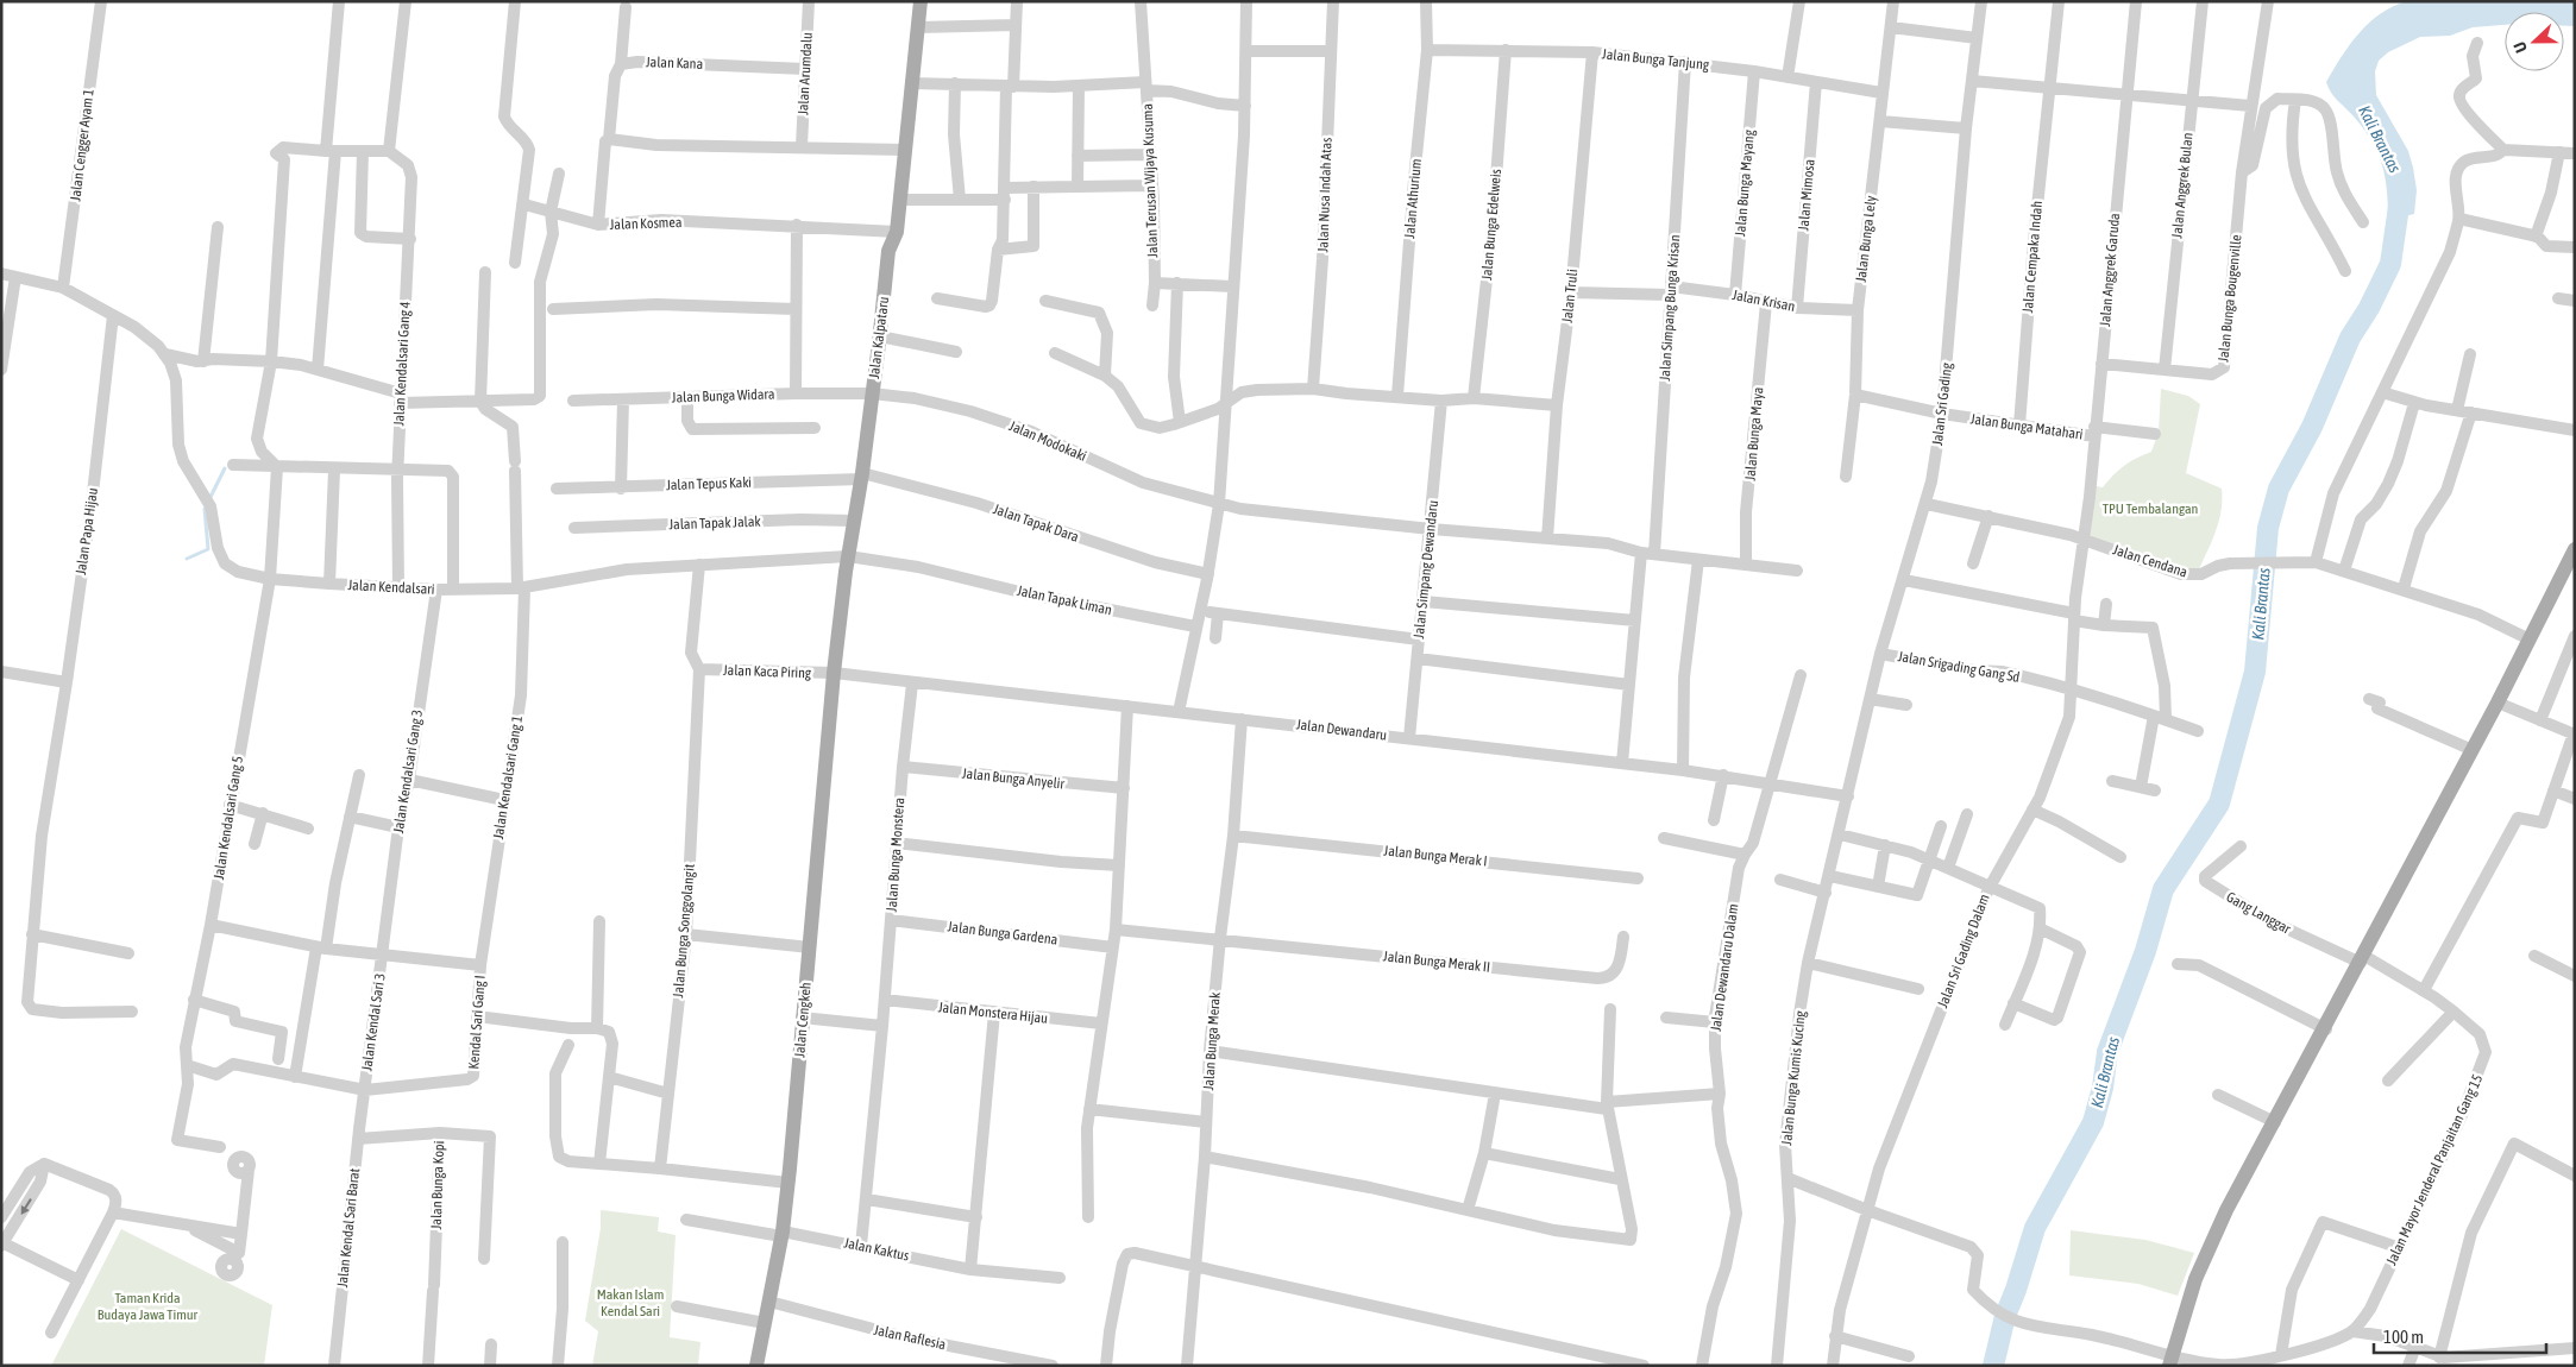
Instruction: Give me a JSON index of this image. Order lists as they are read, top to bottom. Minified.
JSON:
{"streets":{"main road":["Jalan Kalpataru","Jalan Cengkeh"],"street":["Jalan Bunga Tanjung","Jalan Kana","Jalan Arumdalu","Jalan Cengger Ayam 1","Jalan Terusan Wijaya Kusuma","Jalan Bunga Mayang","Jalan Anggrek Bulan","Jalan Nusa Indah Atas","Jalan Mimosa","Jalan Athurium","Jalan Kosmea","Jalan Bunga Edelweis","Jalan Bunga Lely","Jalan Cempaka Indah","Jalan Anggrek Garuda","Jalan Truli","Jalan Bunga Bougenville","Jalan Krisan","Jalan Simpang Bunga Krisan","Jalan Kendalsari Gang 4","Jalan Bunga Widara","Jalan Sri Gading","Jalan Bunga Matahari","Jalan Bunga Maya","Jalan Modokaki","Jalan Tepus Kaki","Jalan Tapak Jalak","Jalan Tapak Dara","Jalan Papa Hijau","Jalan Cendana","Jalan Simpang Dewandaru","Jalan Kendalsari","Jalan Tapak Liman","Jalan Srigading Gang Sd","Jalan Kaca Piring","Jalan Dewandaru","Jalan Kendalsari Gang 3","Jalan Kendalsari Gang 1","Jalan Bunga Anyelir","Jalan Kendalsari Gang 5","Jalan Bunga Monstera","Jalan Bunga Merak I","Gang Langgar","Jalan Bunga Songgolangit","Jalan Bunga Gardena","Jalan Sri Gading Dalam","Jalan Bunga Merak II","Jalan Dewandaru Dalam","Jalan Monstera Hijau","Jalan Kendal Sari 3","Kendal Sari Gang I","Jalan Bunga Merak","Jalan Bunga Kumis Kucing","Jalan Mayor Jenderal Panjaitan Gang 15","Jalan Bunga Kopi","Jalan Kendal Sari Barat","Jalan Kaktus","Jalan Raflesia"]},"crossings":[["Jalan Bunga Tanjung","Jalan Bunga Mayang"],["Jalan Bunga Tanjung","Jalan Mimosa"],["Jalan Bunga Tanjung","Jalan Athurium"],["Jalan Bunga Tanjung","Jalan Bunga Edelweis"],["Jalan Bunga Tanjung","Jalan Bunga Lely"],["Jalan Bunga Tanjung","Jalan Truli"],["Jalan Bunga Tanjung","Jalan Simpang Bunga Krisan"],["Jalan Kana","Jalan Arumdalu"],["Jalan Cengger Ayam 1","Jalan Kendalsari"],["Jalan Bunga Mayang","Jalan Krisan"],["Jalan Anggrek Bulan","Jalan Bunga Bougenville"],["Jalan Mimosa","Jalan Krisan"],["Jalan Kosmea","Jalan Kalpataru"],["Jalan Bunga Lely","Jalan Krisan"],["Jalan Bunga Lely","Jalan Bunga Matahari"],["Jalan Cempaka Indah","Jalan Bunga Matahari"],["Jalan Anggrek Garuda","Jalan Bunga Bougenville"],["Jalan Anggrek Garuda","Jalan Bunga Matahari"],["Jalan Anggrek Garuda","Jalan Cendana"],["Jalan Anggrek Garuda","Jalan Sri Gading Dalam"],["Jalan Truli","Jalan Krisan"],["Jalan Truli","Jalan Modokaki"],["Jalan Krisan","Jalan Simpang Bunga Krisan"],["Jalan Krisan","Jalan Bunga Maya"],["Jalan Simpang Bunga Krisan","Jalan Modokaki"],["Jalan Kalpataru","Jalan Bunga Widara"],["Jalan Kalpataru","Jalan Modokaki"],["Jalan Kalpataru","Jalan Tepus Kaki"],["Jalan Kalpataru","Jalan Tapak Jalak"],["Jalan Kalpataru","Jalan Tapak Dara"],["Jalan Kalpataru","Jalan Kendalsari"],["Jalan Kalpataru","Jalan Tapak Liman"],["Jalan Kalpataru","Jalan Kaca Piring"],["Jalan Kalpataru","Jalan Dewandaru"],["Jalan Kalpataru","Jalan Cengkeh"],["Jalan Kendalsari Gang 4","Jalan Kendalsari"],["Jalan Bunga Widara","Jalan Modokaki"],["Jalan Sri Gading","Jalan Bunga Matahari"],["Jalan Sri Gading","Jalan Cendana"],["Jalan Sri Gading","Jalan Srigading Gang Sd"],["Jalan Sri Gading","Jalan Dewandaru"],["Jalan Sri Gading","Jalan Bunga Kumis Kucing"],["Jalan Bunga Maya","Jalan Modokaki"],["Jalan Modokaki","Jalan Simpang Dewandaru"],["Jalan Tepus Kaki","Jalan Tapak Dara"],["Jalan Papa Hijau","Jalan Kendalsari"],["Jalan Cendana","Jalan Sri Gading Dalam"],["Jalan Simpang Dewandaru","Jalan Dewandaru"],["Jalan Kendalsari","Jalan Tapak Liman"],["Jalan Kendalsari","Jalan Kendalsari Gang 3"],["Jalan Kendalsari","Jalan Kendalsari Gang 1"],["Jalan Kendalsari","Jalan Kendalsari Gang 5"],["Jalan Kendalsari","Jalan Bunga Songgolangit"],["Jalan Srigading Gang Sd","Jalan Sri Gading Dalam"],["Jalan Kaca Piring","Jalan Dewandaru"],["Jalan Kaca Piring","Jalan Bunga Songgolangit"],["Jalan Kaca Piring","Jalan Cengkeh"],["Jalan Dewandaru","Jalan Bunga Monstera"],["Jalan Dewandaru","Jalan Dewandaru Dalam"],["Jalan Dewandaru","Jalan Cengkeh"],["Jalan Dewandaru","Jalan Bunga Merak"],["Jalan Dewandaru","Jalan Bunga Kumis Kucing"],["Jalan Kendalsari Gang 3","Jalan Kendal Sari 3"],["Jalan Kendalsari Gang 1","Kendal Sari Gang I"],["Jalan Bunga Anyelir","Jalan Bunga Monstera"],["Jalan Bunga Monstera","Jalan Bunga Gardena"],["Jalan Bunga Monstera","Jalan Monstera Hijau"],["Jalan Bunga Monstera","Jalan Kaktus"],["Jalan Bunga Merak I","Jalan Bunga Merak"],["Gang Langgar","Jalan Mayor Jenderal Panjaitan Gang 15"],["Jalan Bunga Merak II","Jalan Bunga Merak"],["Jalan Cengkeh","Jalan Kaktus"],["Jalan Cengkeh","Jalan Raflesia"],["Jalan Kendal Sari 3","Kendal Sari Gang I"],["Jalan Kendal Sari 3","Jalan Kendal Sari Barat"],["Kendal Sari Gang I","Jalan Kendal Sari Barat"],["Jalan Bunga Kopi","Jalan Kendal Sari Barat"]],"water":["Kali Brantas"],"parks":["TPU Tembalangan","Makan Islam Kendal Sari","Taman Krida Budaya Jawa Timur"],"scale_bar":"100 m","north":"left"}
